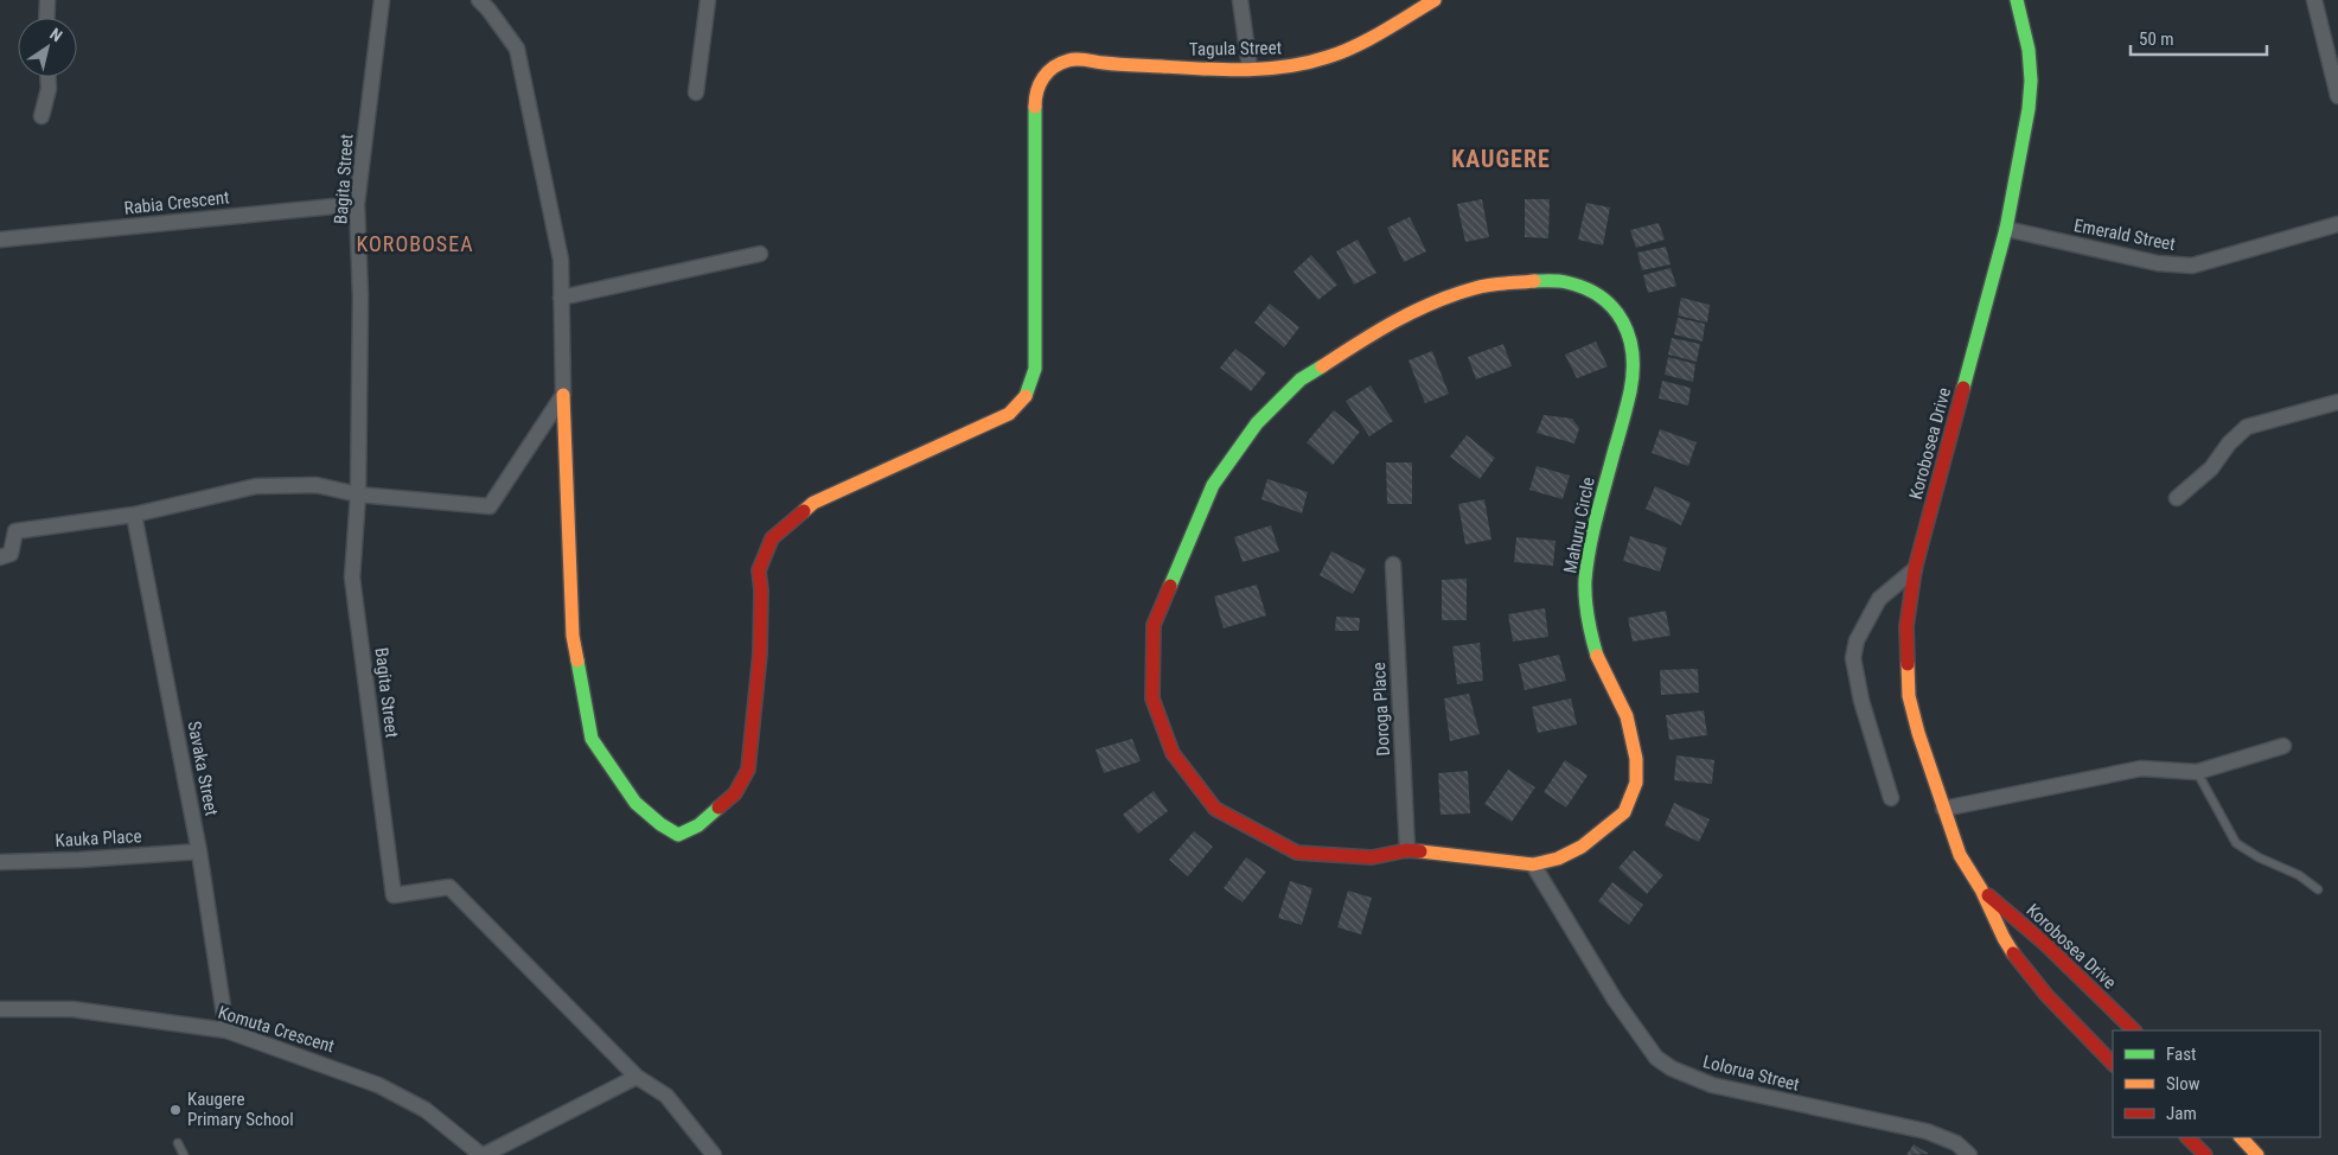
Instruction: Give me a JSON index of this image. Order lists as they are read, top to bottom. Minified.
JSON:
{"streets":{"street":["Tagula Street","Bagita Street","Rabia Crescent","Emerald Street","Korobosea Drive","Mahuru Circle","Doroga Place","Savaka Street","Kauka Place","Komuta Crescent","Lolorua Street"]},"crossings":[["Bagita Street","Rabia Crescent"],["Emerald Street","Korobosea Drive"],["Mahuru Circle","Doroga Place"],["Mahuru Circle","Lolorua Street"],["Savaka Street","Kauka Place"],["Savaka Street","Komuta Crescent"]],"districts":["KAUGERE","KOROBOSEA"],"places":["Kaugere Primary School"],"legend":["Fast","Slow","Jam"],"scale_bar":"50 m","north":"top right"}
